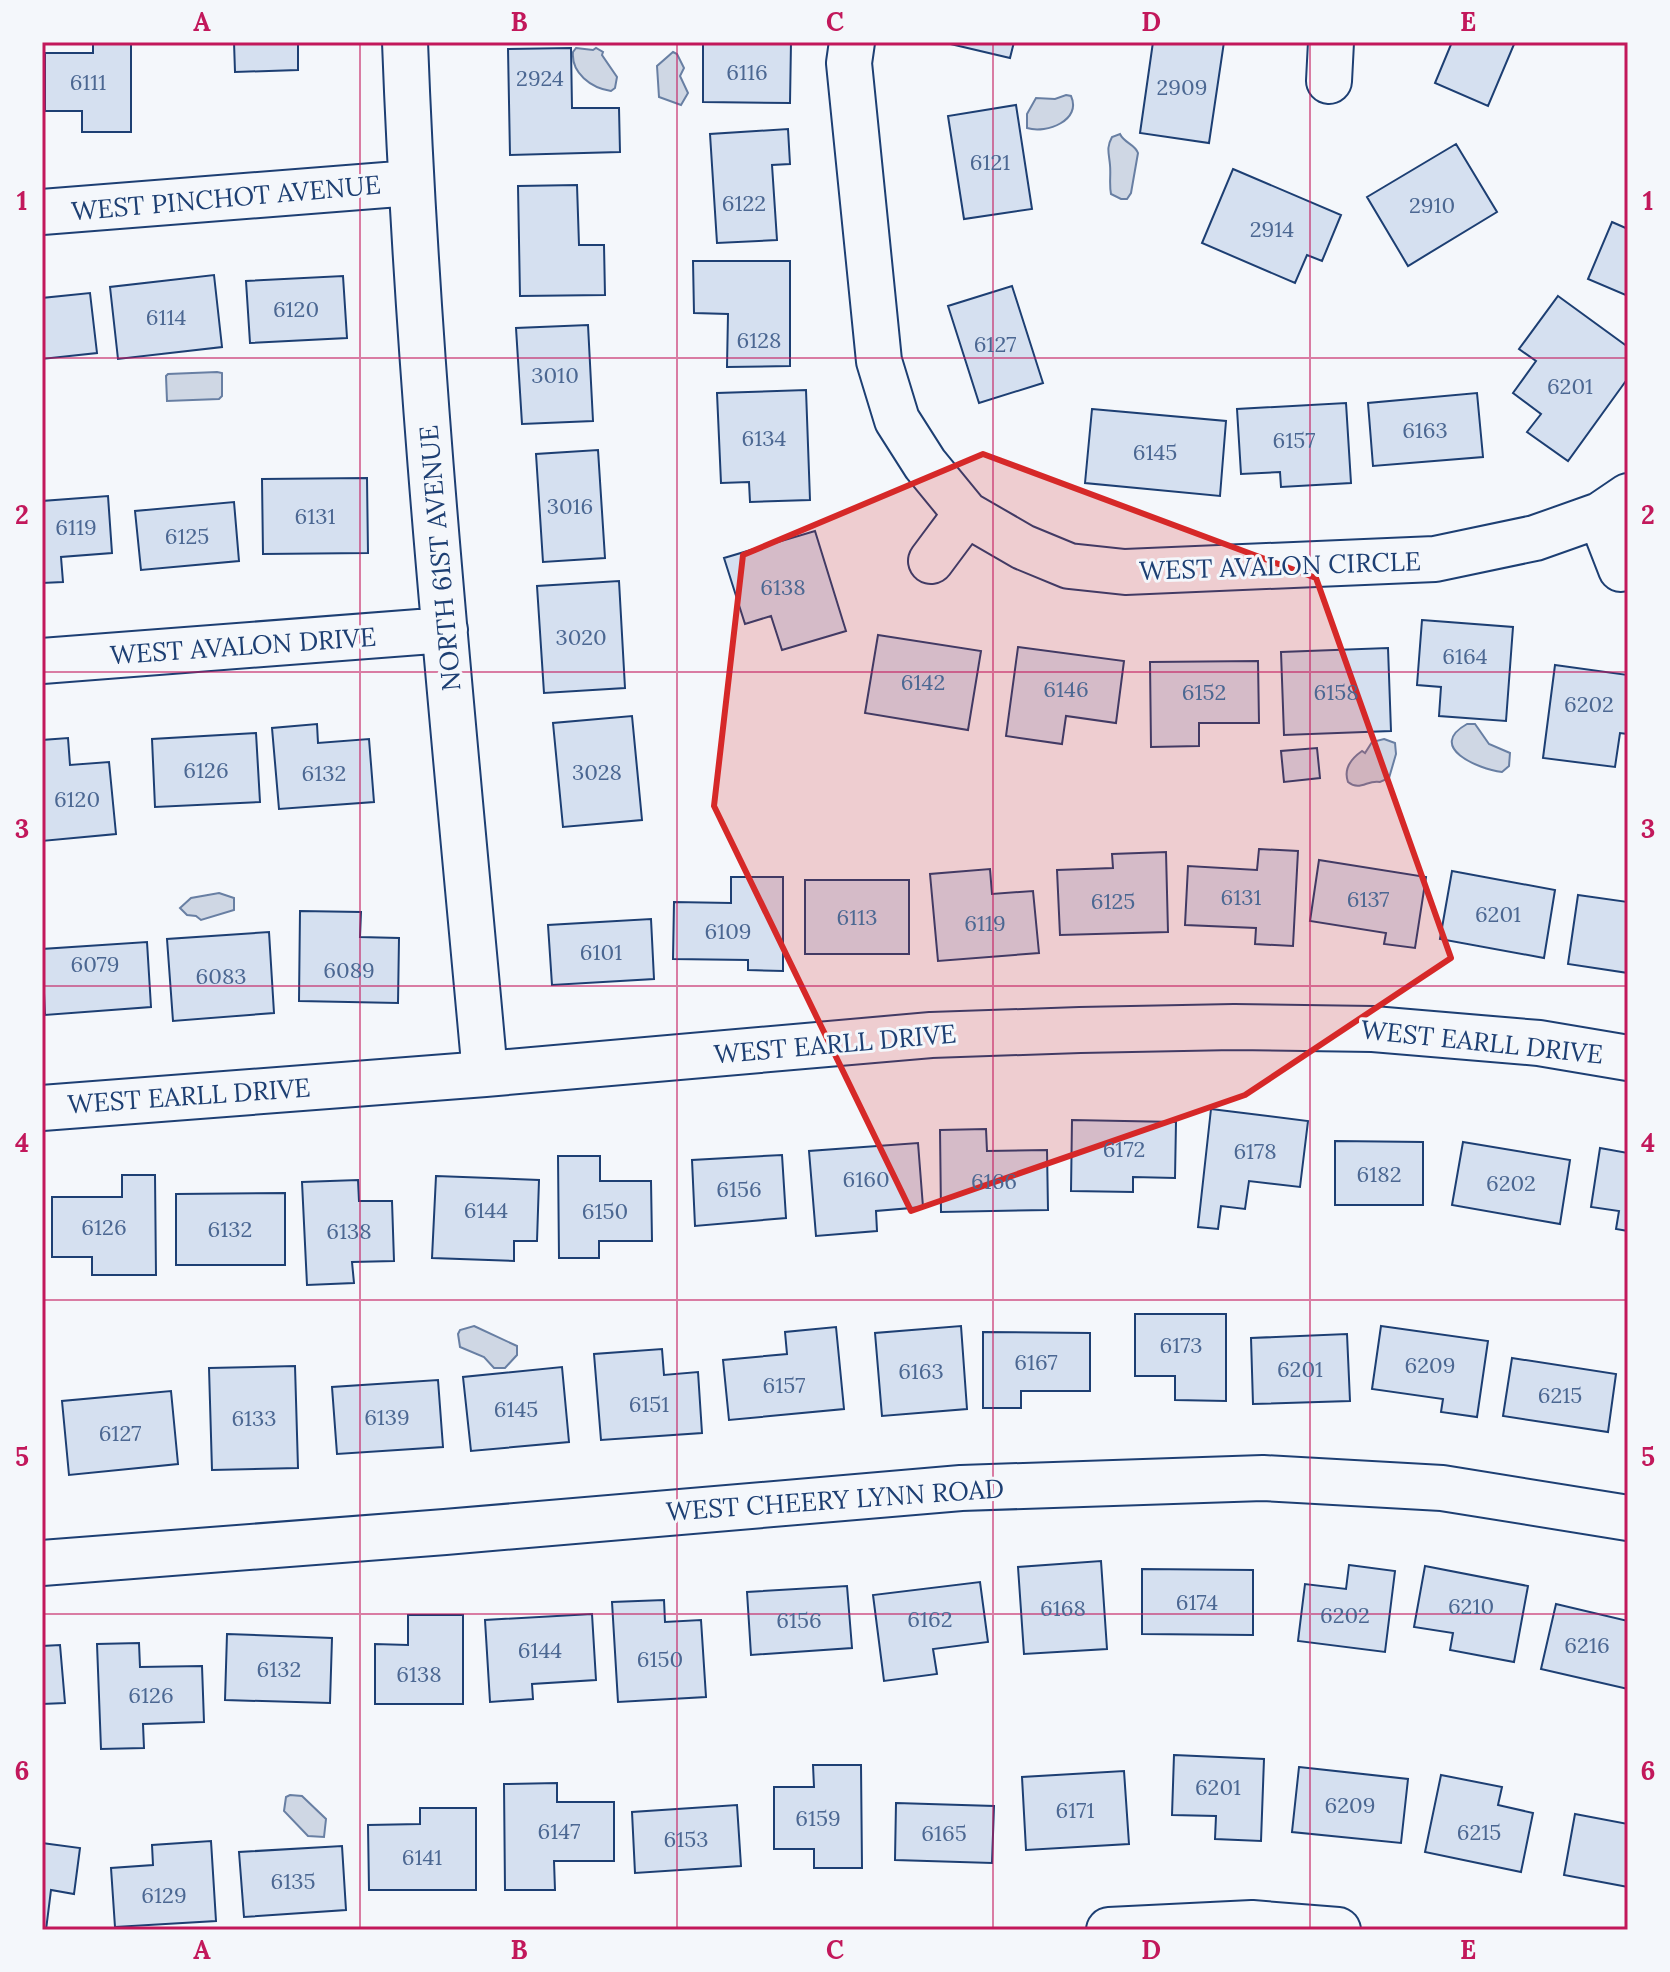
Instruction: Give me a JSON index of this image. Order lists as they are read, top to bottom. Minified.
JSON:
{"streets":{"street":["WEST PINCHOT AVENUE","NORTH 61ST AVENUE","WEST AVALON CIRCLE","WEST AVALON DRIVE","WEST EARLL DRIVE","WEST CHEERY LYNN ROAD"]},"crossings":[["WEST PINCHOT AVENUE","NORTH 61ST AVENUE"],["NORTH 61ST AVENUE","WEST AVALON DRIVE"],["NORTH 61ST AVENUE","WEST EARLL DRIVE"]],"house_numbers":["6116","2924","6111","2909","6121","6122","2910","2914","6120","6114","6128","6127","3010","6201","6163","6134","6157","6145","3016","6131","6119","6125","6138","3020","6164","6142","6146","6152","6158","6202","6126","3028","6132","6120","6131","6137","6125","6201","6113","6119","6109","6101","6079","6089","6083","6172","6178","6182","6160","6166","6202","6156","6144","6150","6126","6132","6138","6173","6167","6209","6201","6163","6157","6215","6151","6145","6139","6133","6127","6174","6210","6168","6202","6162","6156","6216","6144","6150","6132","6138","6126","6201","6209","6171","6159","6147","6215","6165","6153","6141","6135","6129"],"grid":{"columns":["A","B","C","D","E"],"rows":["1","2","3","4","5","6"]}}
